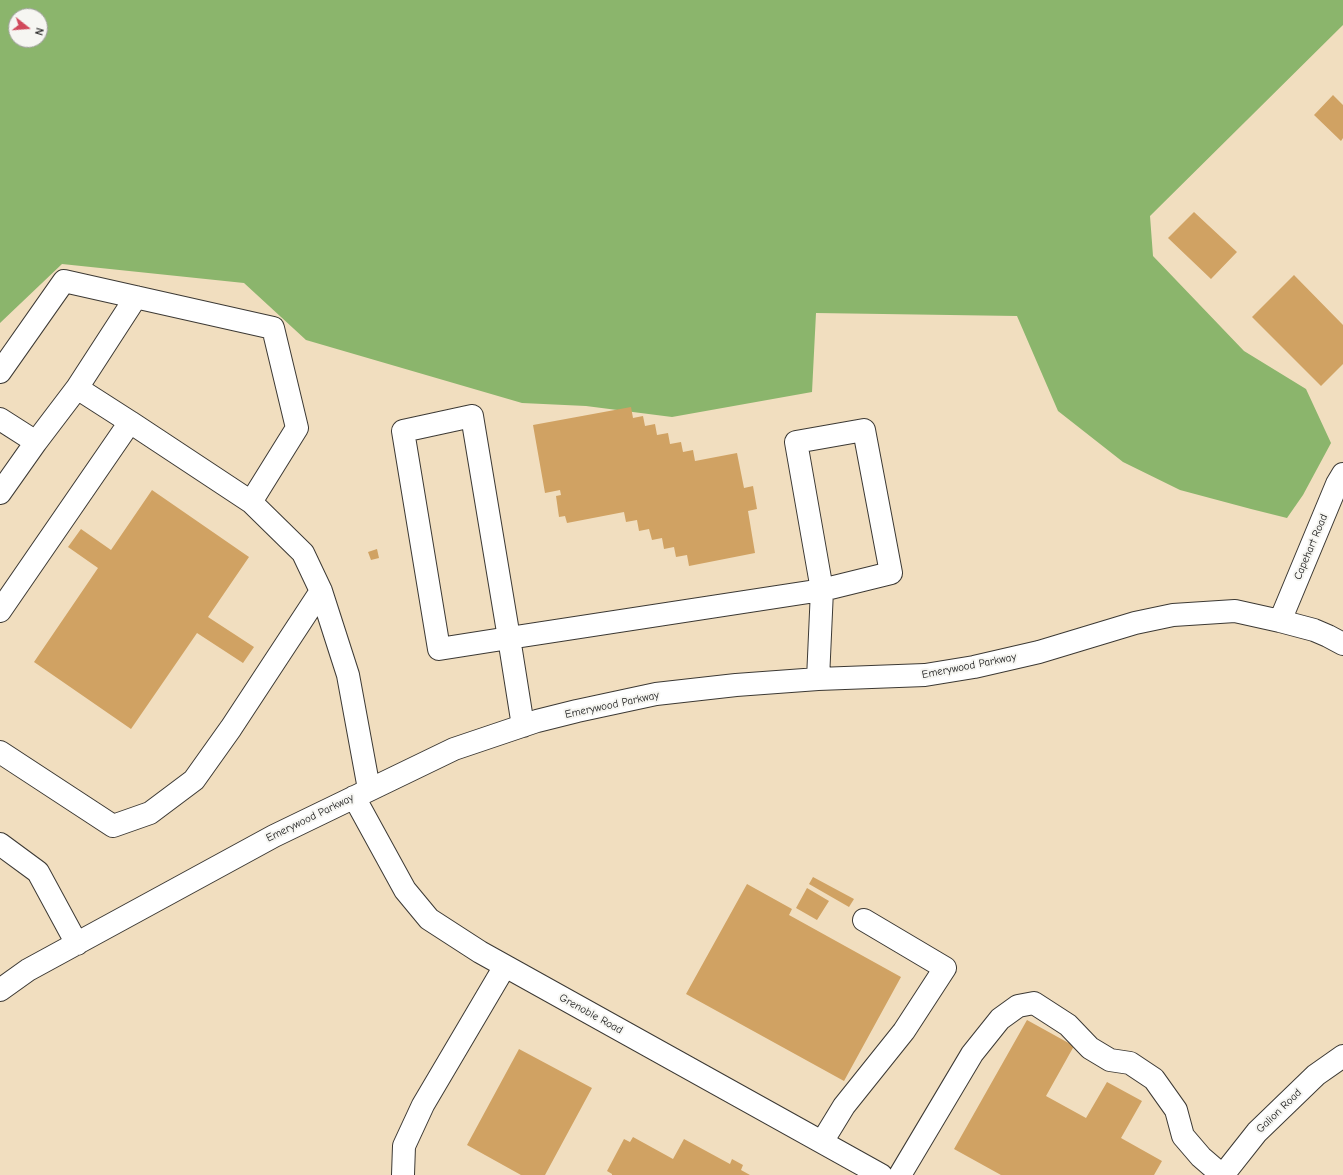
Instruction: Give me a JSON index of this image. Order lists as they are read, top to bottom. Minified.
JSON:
{"streets":{"street":["Capehart Road","Emerywood Parkway","Grenoble Road","Galion Road"]},"crossings":[["Capehart Road","Emerywood Parkway"],["Emerywood Parkway","Grenoble Road"]],"north":"right"}
